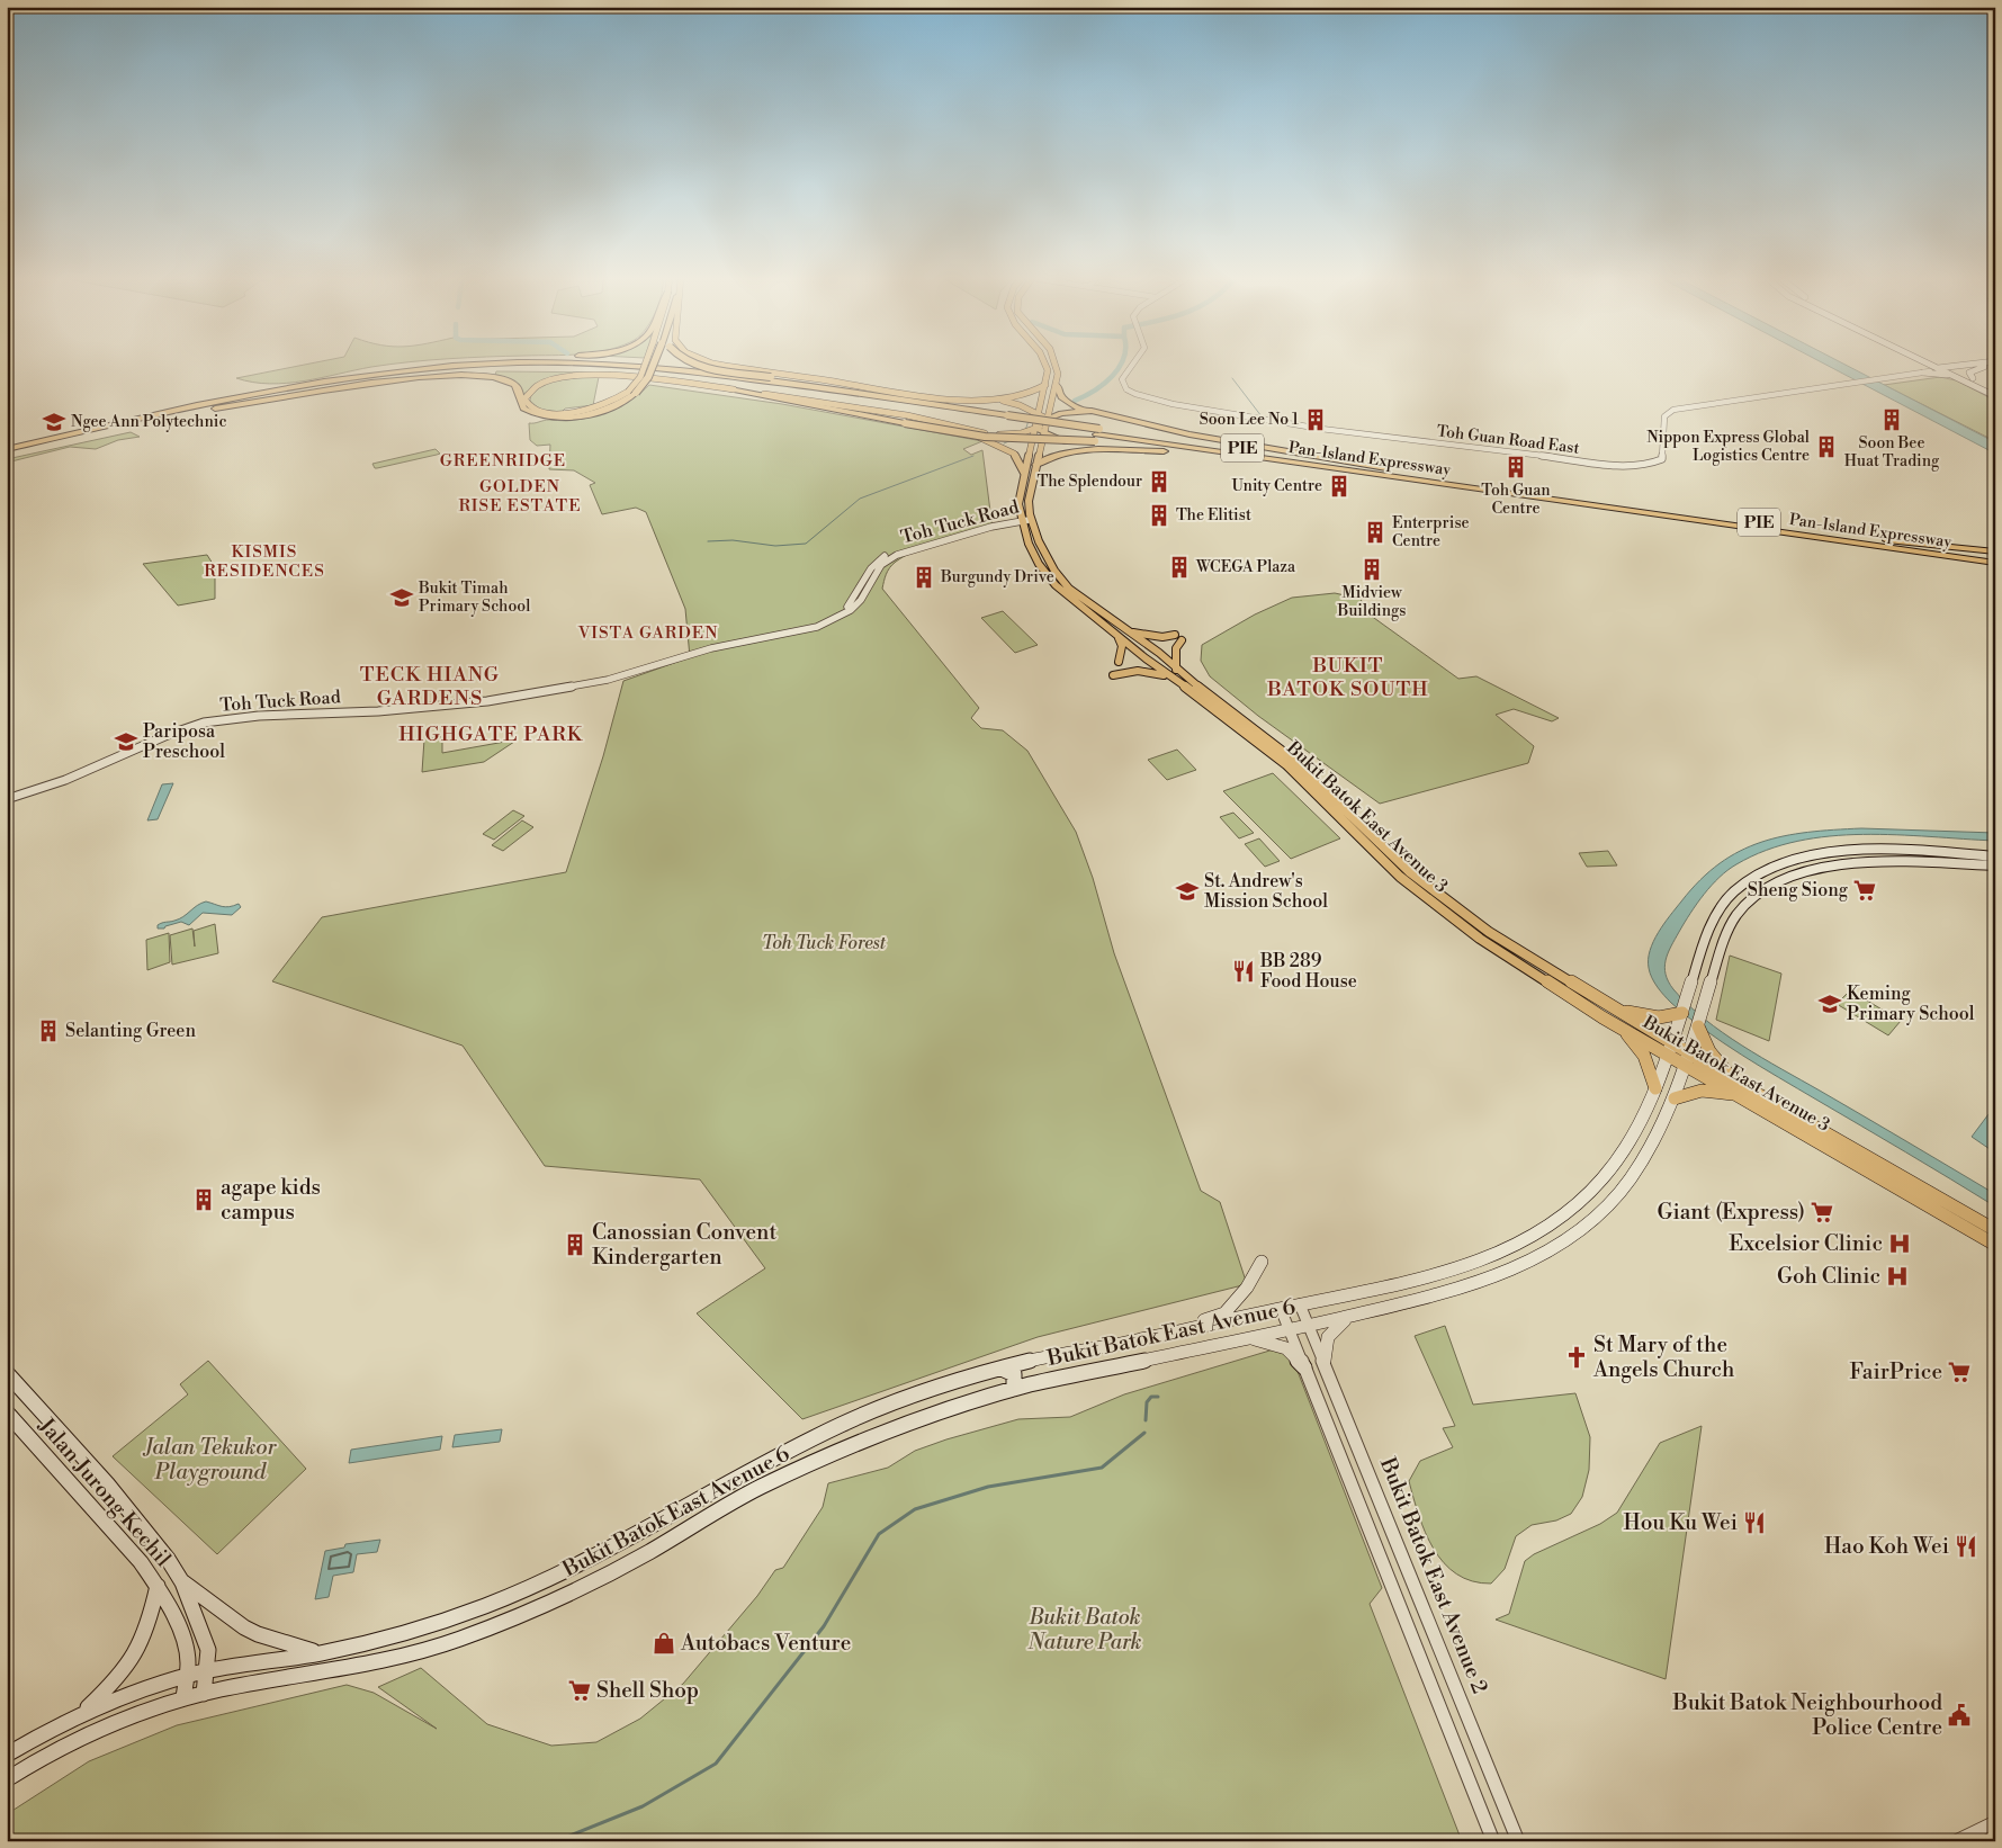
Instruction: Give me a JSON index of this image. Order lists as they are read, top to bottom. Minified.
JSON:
{"streets":{"highway":["PIE","Pan-Island Expressway"],"main road":["Bukit Batok East Avenue 3","Bukit Batok East Avenue 6","Jalan Jurong Kechil"],"street":["Toh Guan Road East","Toh Tuck Road","Bukit Batok East Avenue 2"]},"crossings":[["Toh Tuck Road","Bukit Batok East Avenue 3"],["Bukit Batok East Avenue 3","Bukit Batok East Avenue 6"],["Bukit Batok East Avenue 6","Jalan Jurong Kechil"],["Bukit Batok East Avenue 6","Bukit Batok East Avenue 2"]],"districts":["GREENRIDGE","GOLDEN RISE ESTATE","KISMIS RESIDENCES","VISTA GARDEN","BUKIT BATOK SOUTH","TECK HIANG GARDENS","HIGHGATE PARK"],"parks":["Toh Tuck Forest","Jalan Tekukor Playground","Bukit Batok Nature Park"],"places":{"building":["Soon Lee No 1","Soon Bee Huat Trading","Nippon Express Global Logistics Centre","Toh Guan Centre","The Splendour","Unity Centre","The Elitist","Enterprise Centre","WCEGA Plaza","Midview Buildings","Burgundy Drive","Selanting Green","agape kids campus","Canossian Convent Kindergarten"],"school or university":["Ngee Ann Polytechnic","Bukit Timah Primary School","Pariposa Preschool","St. Andrew's Mission School","Keming Primary School"],"supermarket":["Sheng Siong","Giant (Express)","FairPrice","Shell Shop"],"restaurant":["BB 289 Food House","Hou Ku Wei","Hao Koh Wei"],"hospital":["Excelsior Clinic","Goh Clinic"],"church":["St Mary of the Angels Church"],"shop":["Autobacs Venture"],"public building":["Bukit Batok Neighbourhood Police Centre"]}}
